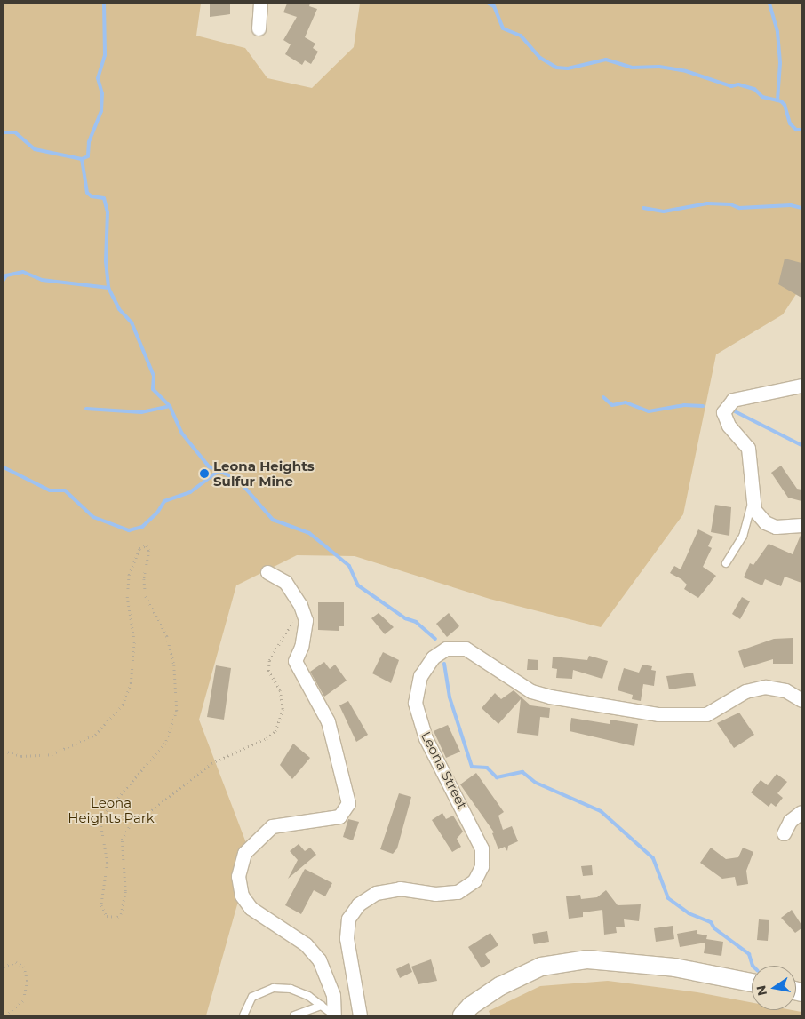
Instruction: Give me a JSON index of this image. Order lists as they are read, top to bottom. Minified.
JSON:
{"streets":{"street":["Leona Street"]},"parks":["Leona Heights Park"],"places":["Leona Heights Sulfur Mine"],"north":"left"}
